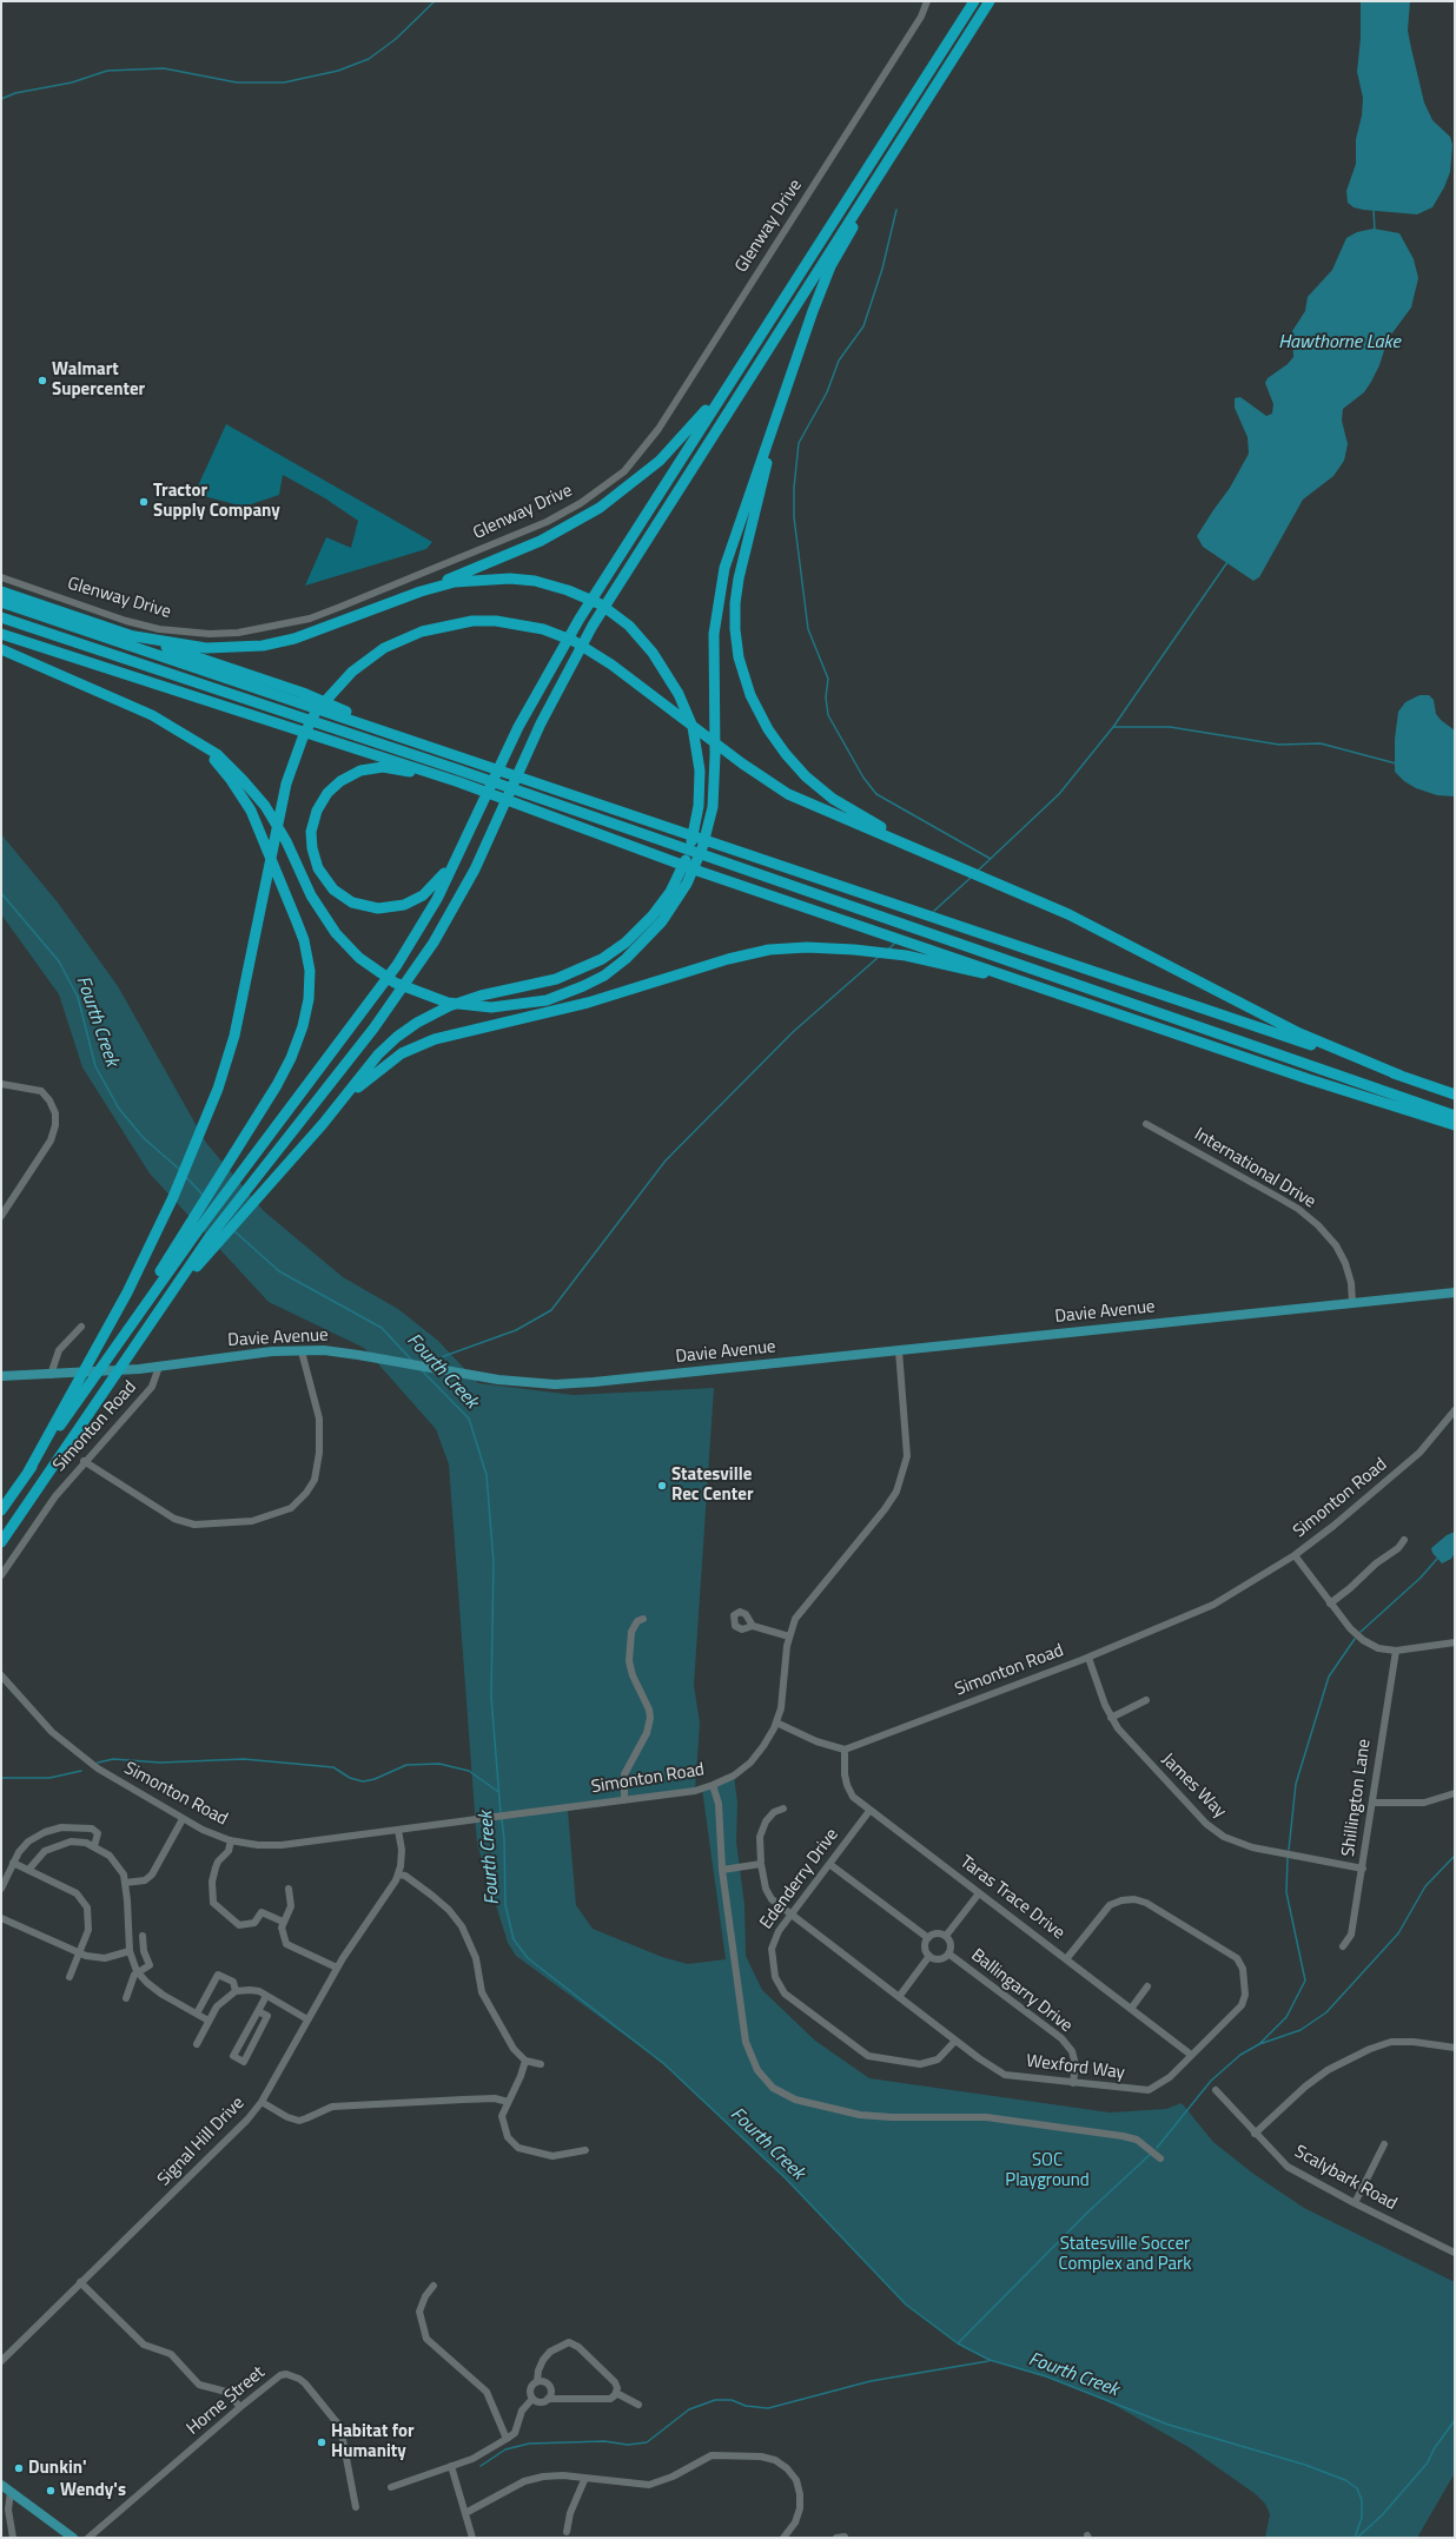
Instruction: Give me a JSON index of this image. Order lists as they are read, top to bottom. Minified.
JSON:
{"streets":{"main road":["Davie Avenue"],"street":["Glenway Drive","International Drive","Simonton Road","James Way","Shillington Lane","Edenderry Drive","Taras Trace Drive","Ballingarry Drive","Wexford Way","Signal Hill Drive","Scalybark Road","Horne Street"]},"crossings":[["International Drive","Davie Avenue"],["Davie Avenue","Simonton Road"],["Simonton Road","James Way"],["Simonton Road","Taras Trace Drive"],["Simonton Road","Signal Hill Drive"],["James Way","Shillington Lane"],["Edenderry Drive","Taras Trace Drive"],["Edenderry Drive","Wexford Way"],["Taras Trace Drive","Wexford Way"],["Ballingarry Drive","Wexford Way"]],"water":["Hawthorne Lake","Fourth Creek"],"parks":["SOC Playground","Statesville Soccer Complex and Park"],"places":["Walmart Supercenter","Tractor Supply Company","Statesville Rec Center","Habitat for Humanity","Dunkin'","Wendy's"]}
